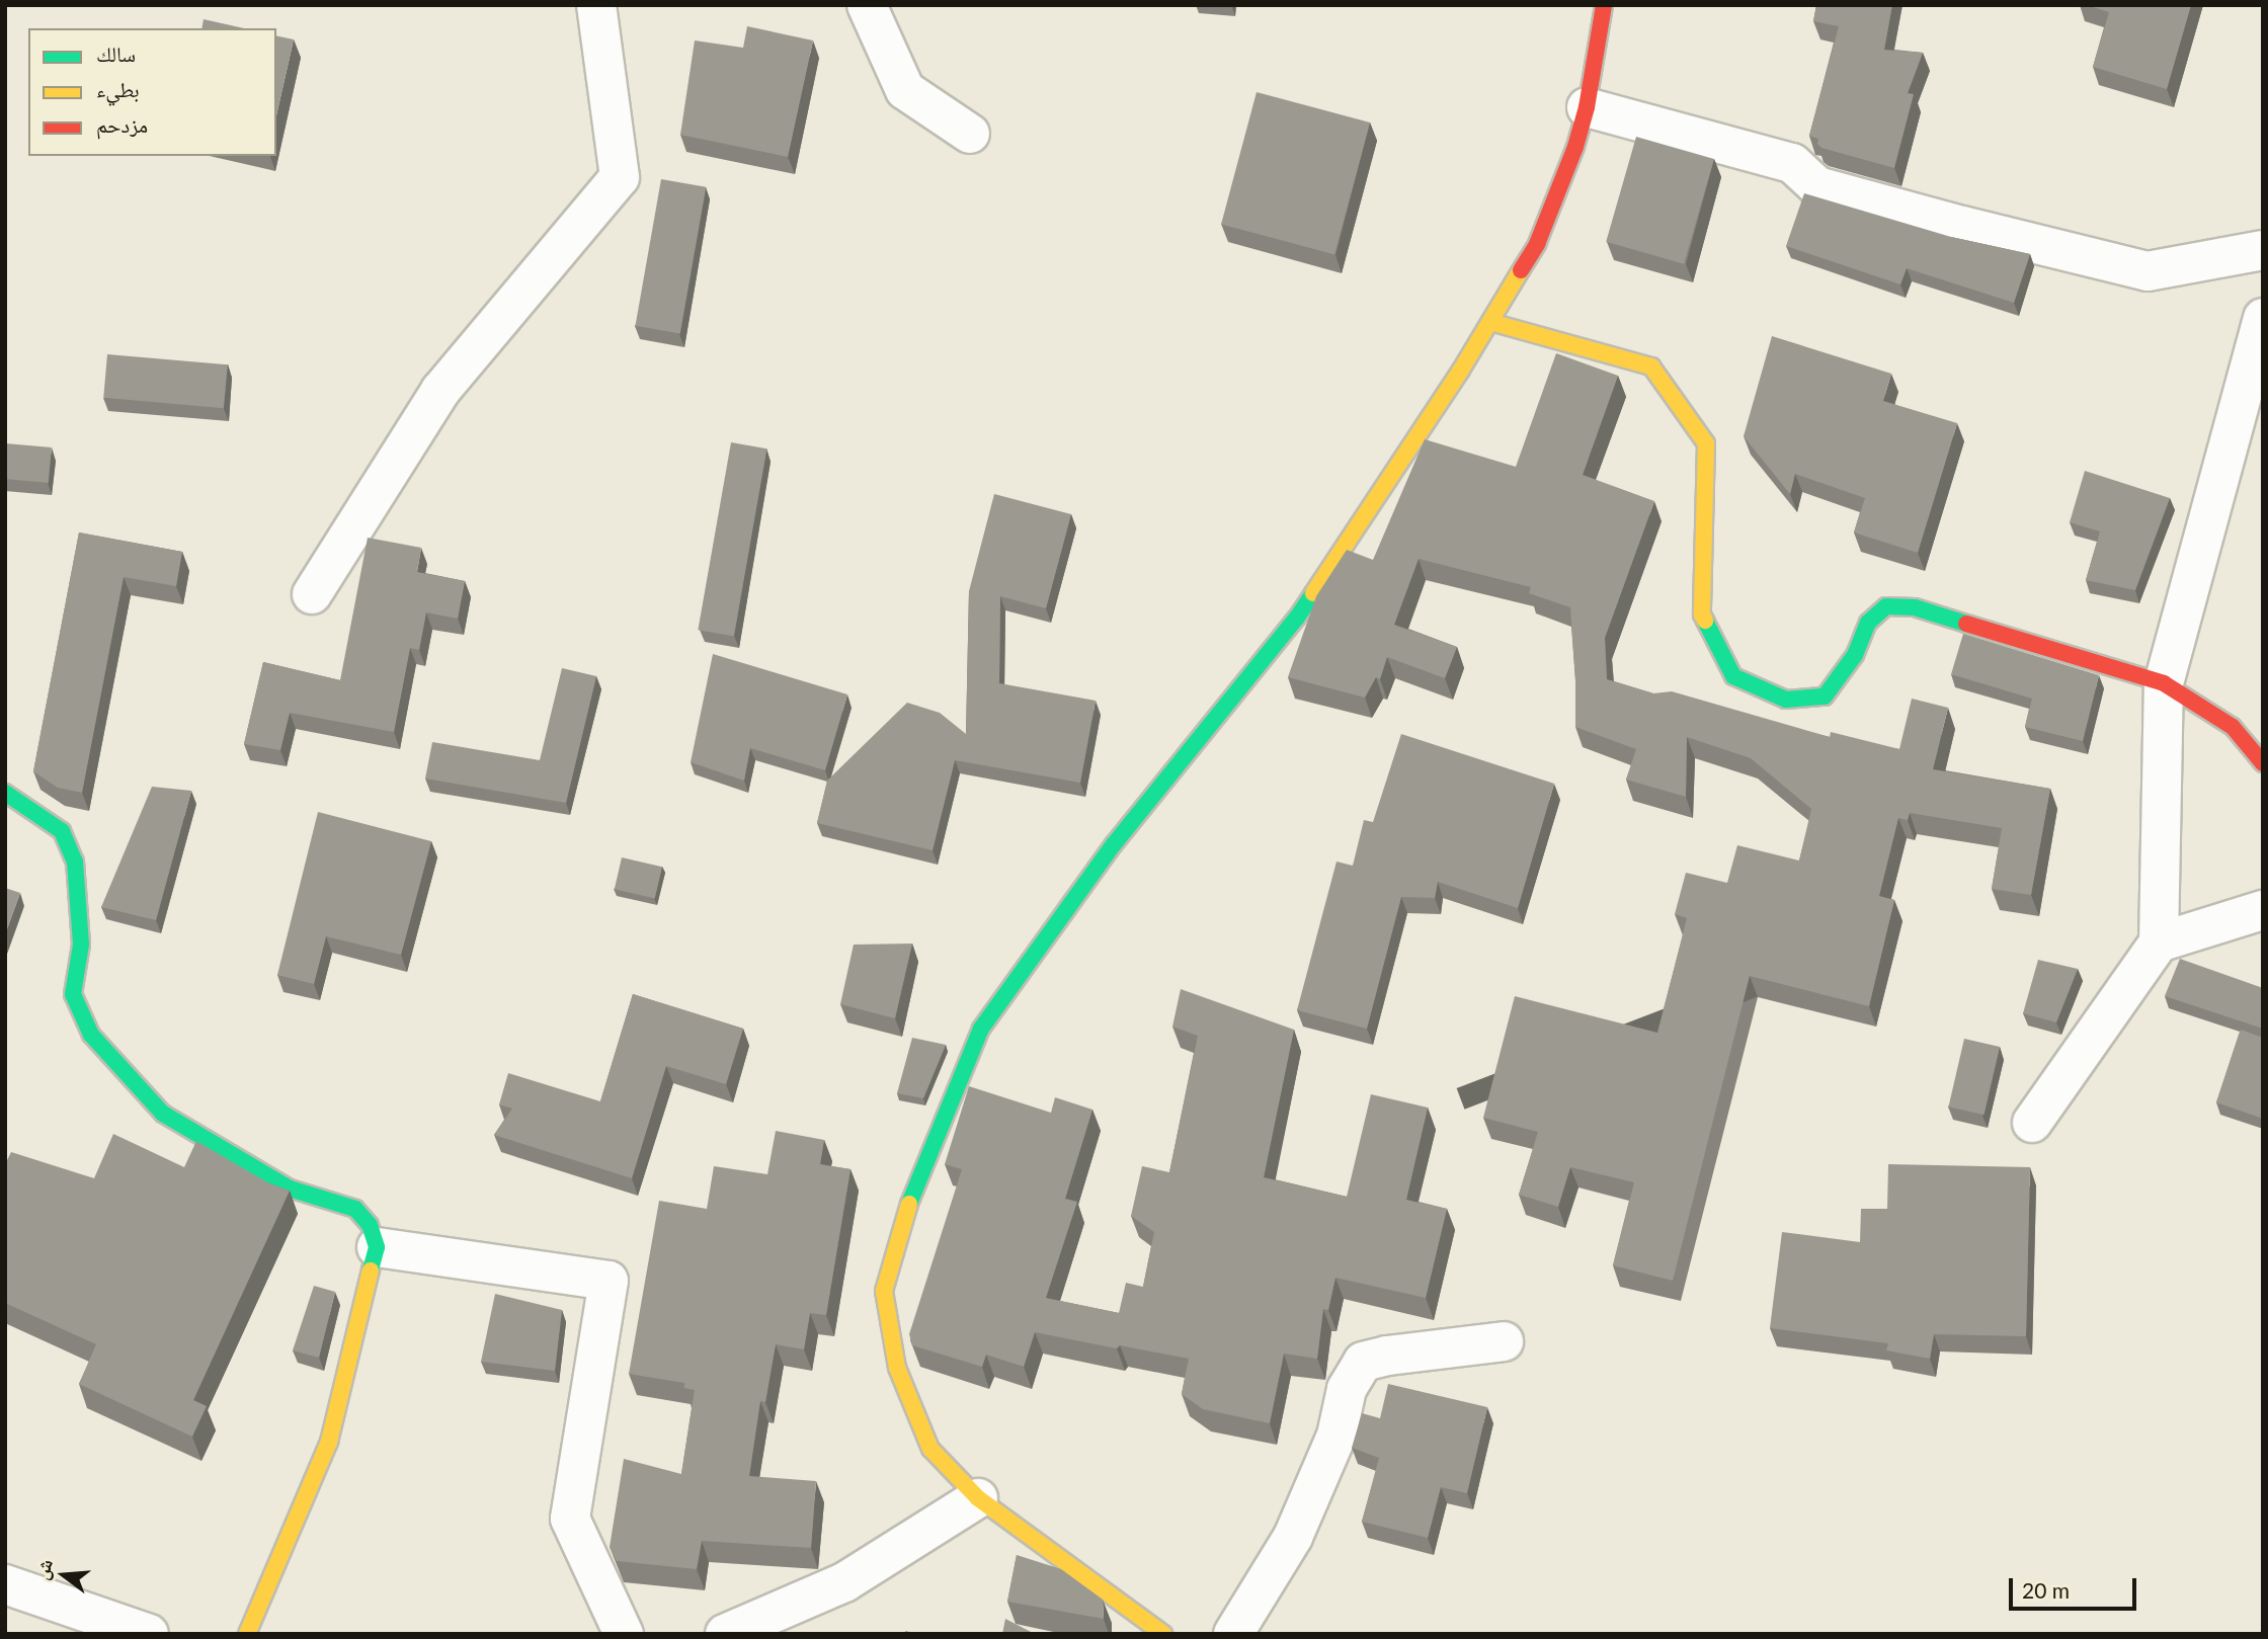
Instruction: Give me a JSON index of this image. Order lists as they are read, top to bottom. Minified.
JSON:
{"legend":["سالك","بطيء","مزدحم"],"scale_bar":"20 m","north":"left"}
